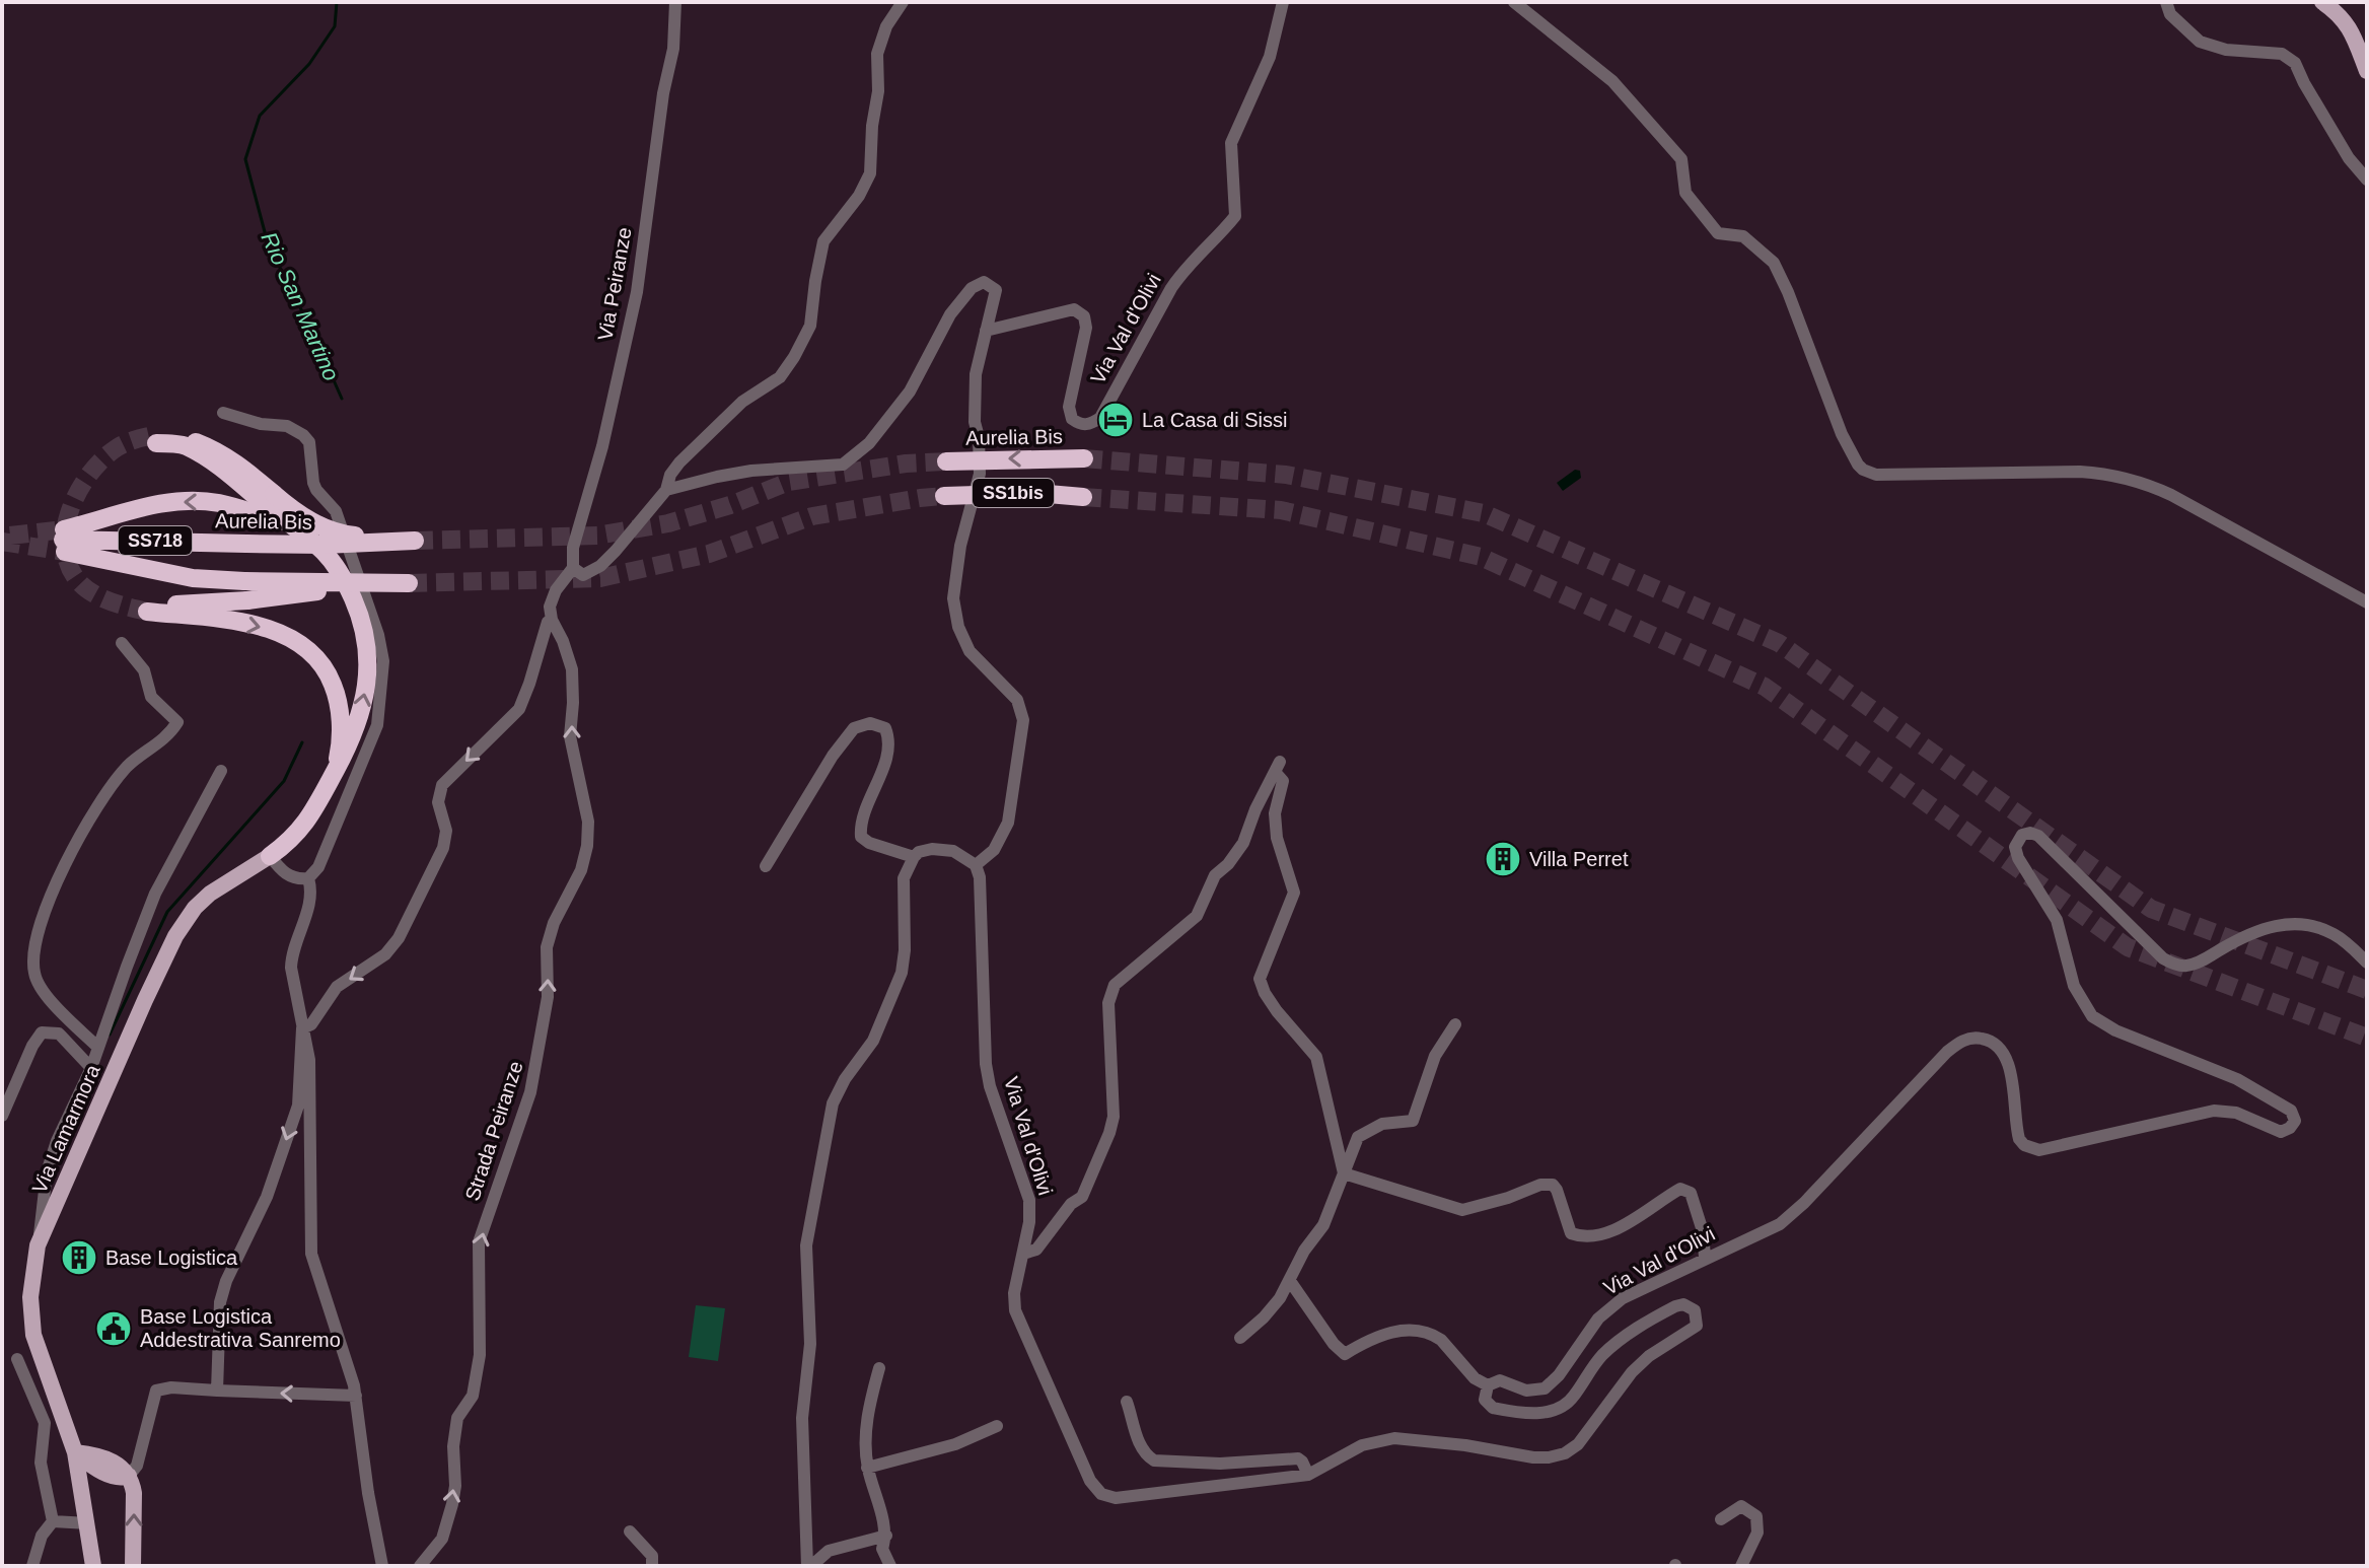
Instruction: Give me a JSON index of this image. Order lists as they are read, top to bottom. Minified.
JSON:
{"streets":{"highway":["Aurelia Bis","SS1bis","SS718"],"main road":["Via Lamarmora"],"street":["Via Peiranze","Via Val d'Olivi","Strada Peiranze"]},"crossings":[["Aurelia Bis","SS718"]],"one_way":["Strada Peiranze"],"water":["Rio San Martino"],"places":{"hotel":["La Casa di Sissi"],"building":["Villa Perret","Base Logistica"],"public building":["Base Logistica Addestrativa Sanremo"]}}
